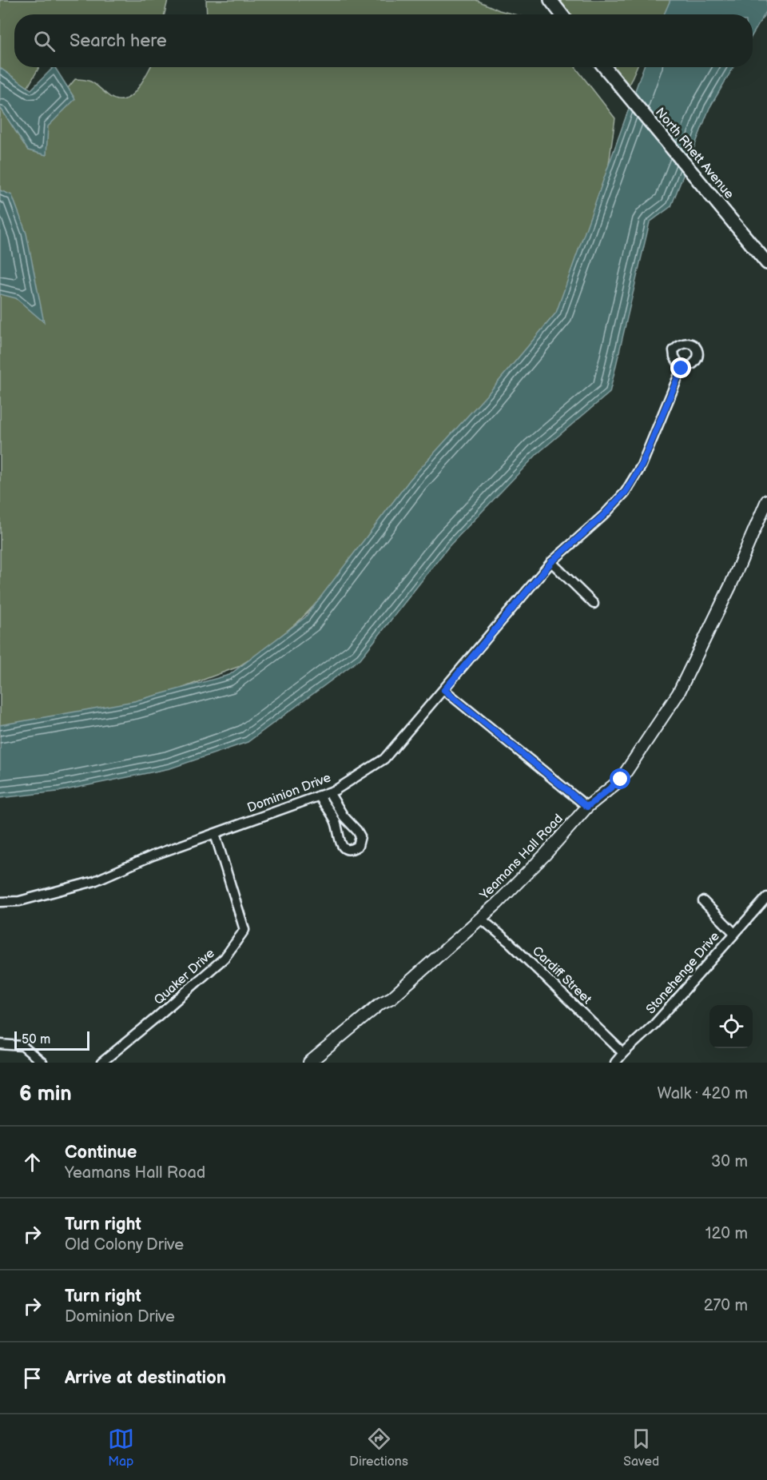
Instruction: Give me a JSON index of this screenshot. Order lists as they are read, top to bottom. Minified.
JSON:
{"streets":{"main road":["North Rhett Avenue"],"street":["Dominion Drive","Yeamans Hall Road","Stonehenge Drive","Cardiff Street","Quaker Drive"]},"crossings":[["Dominion Drive","Quaker Drive"],["Yeamans Hall Road","Cardiff Street"],["Stonehenge Drive","Cardiff Street"]],"scale_bar":"50 m","page":{"search":"Search here","scale":"50 m","heading":["6 min","Walk · 420 m"],"list":[["Continue","Yeamans Hall Road","30 m"],["Turn right","Old Colony Drive","120 m"],["Turn right","Dominion Drive","270 m"],"Arrive at destination"],"nav":["Map","Directions","Saved"]}}
